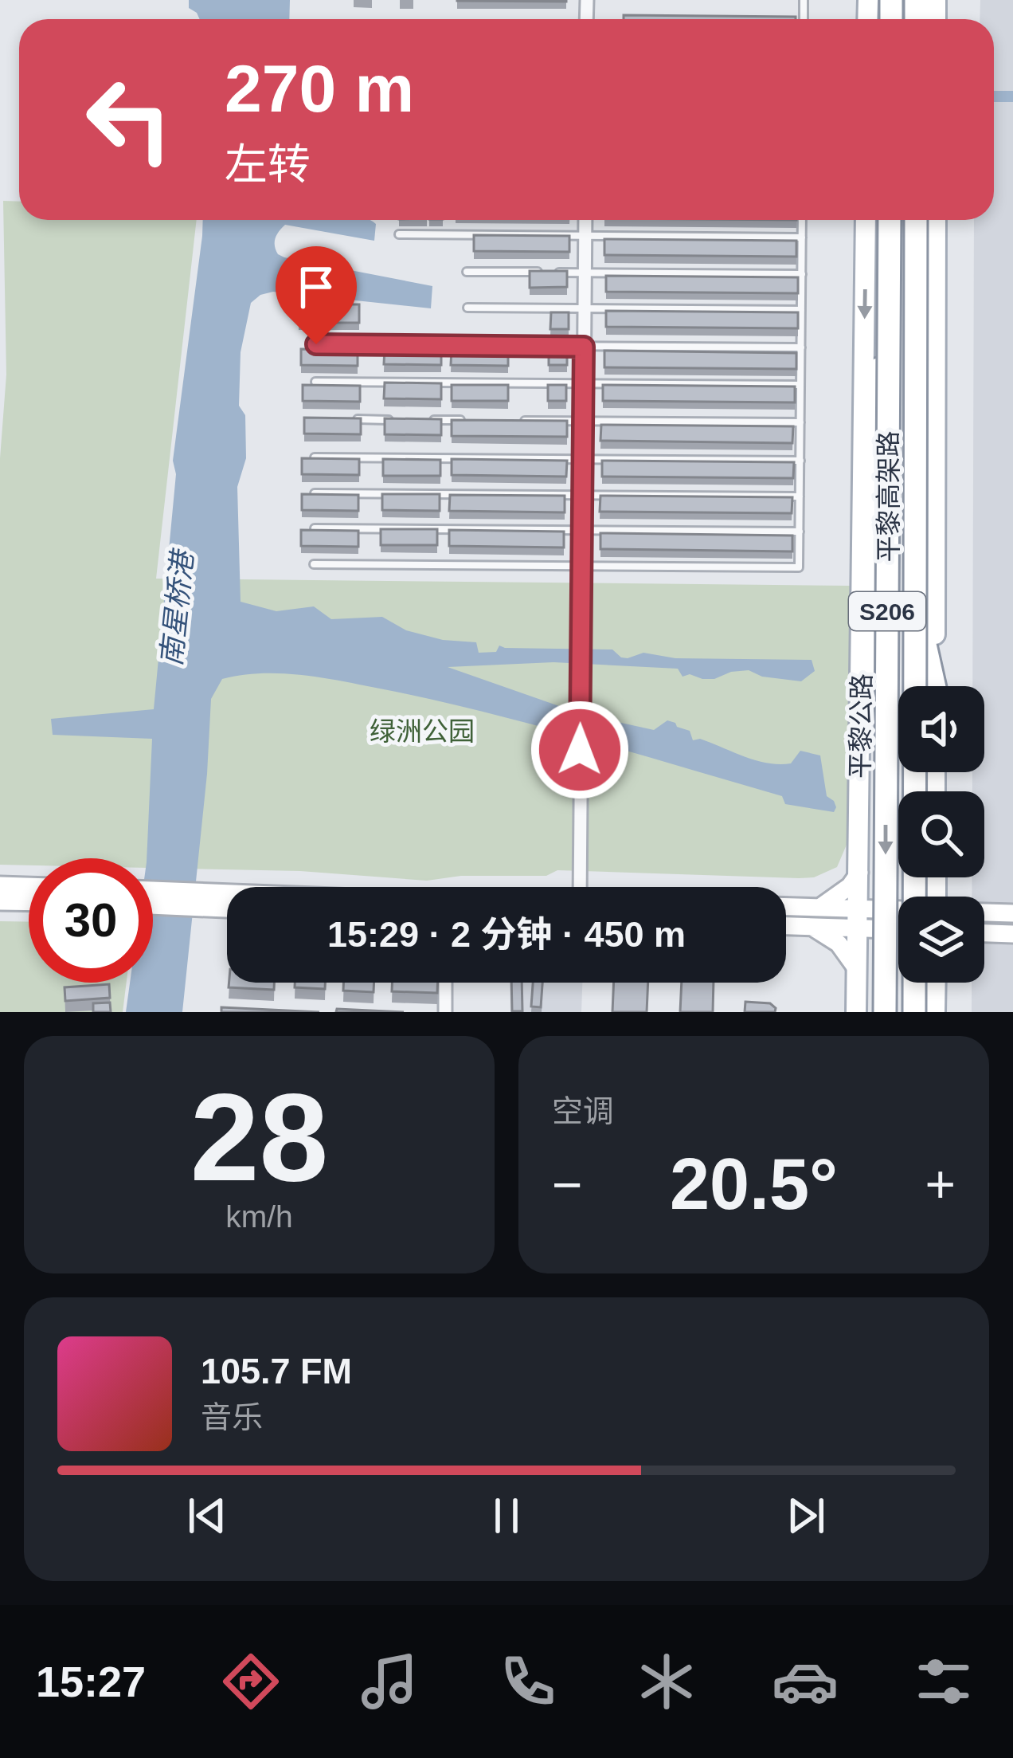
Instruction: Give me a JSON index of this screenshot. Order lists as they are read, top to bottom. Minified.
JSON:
{"streets":{"highway":["平黎高架路","S206"],"main road":["平黎公路"]},"water":["南星桥港"],"parks":["绿洲公园"],"page":{"turn":["270 m","左转"],"limit":"30","trip":"15:29 · 2 分钟 · 450 m","tile":[["28","km/h"],"空调"],"heat":["−","20.5°","+"],"song":["105.7 FM","音乐"],"tabs":"15:27"}}
